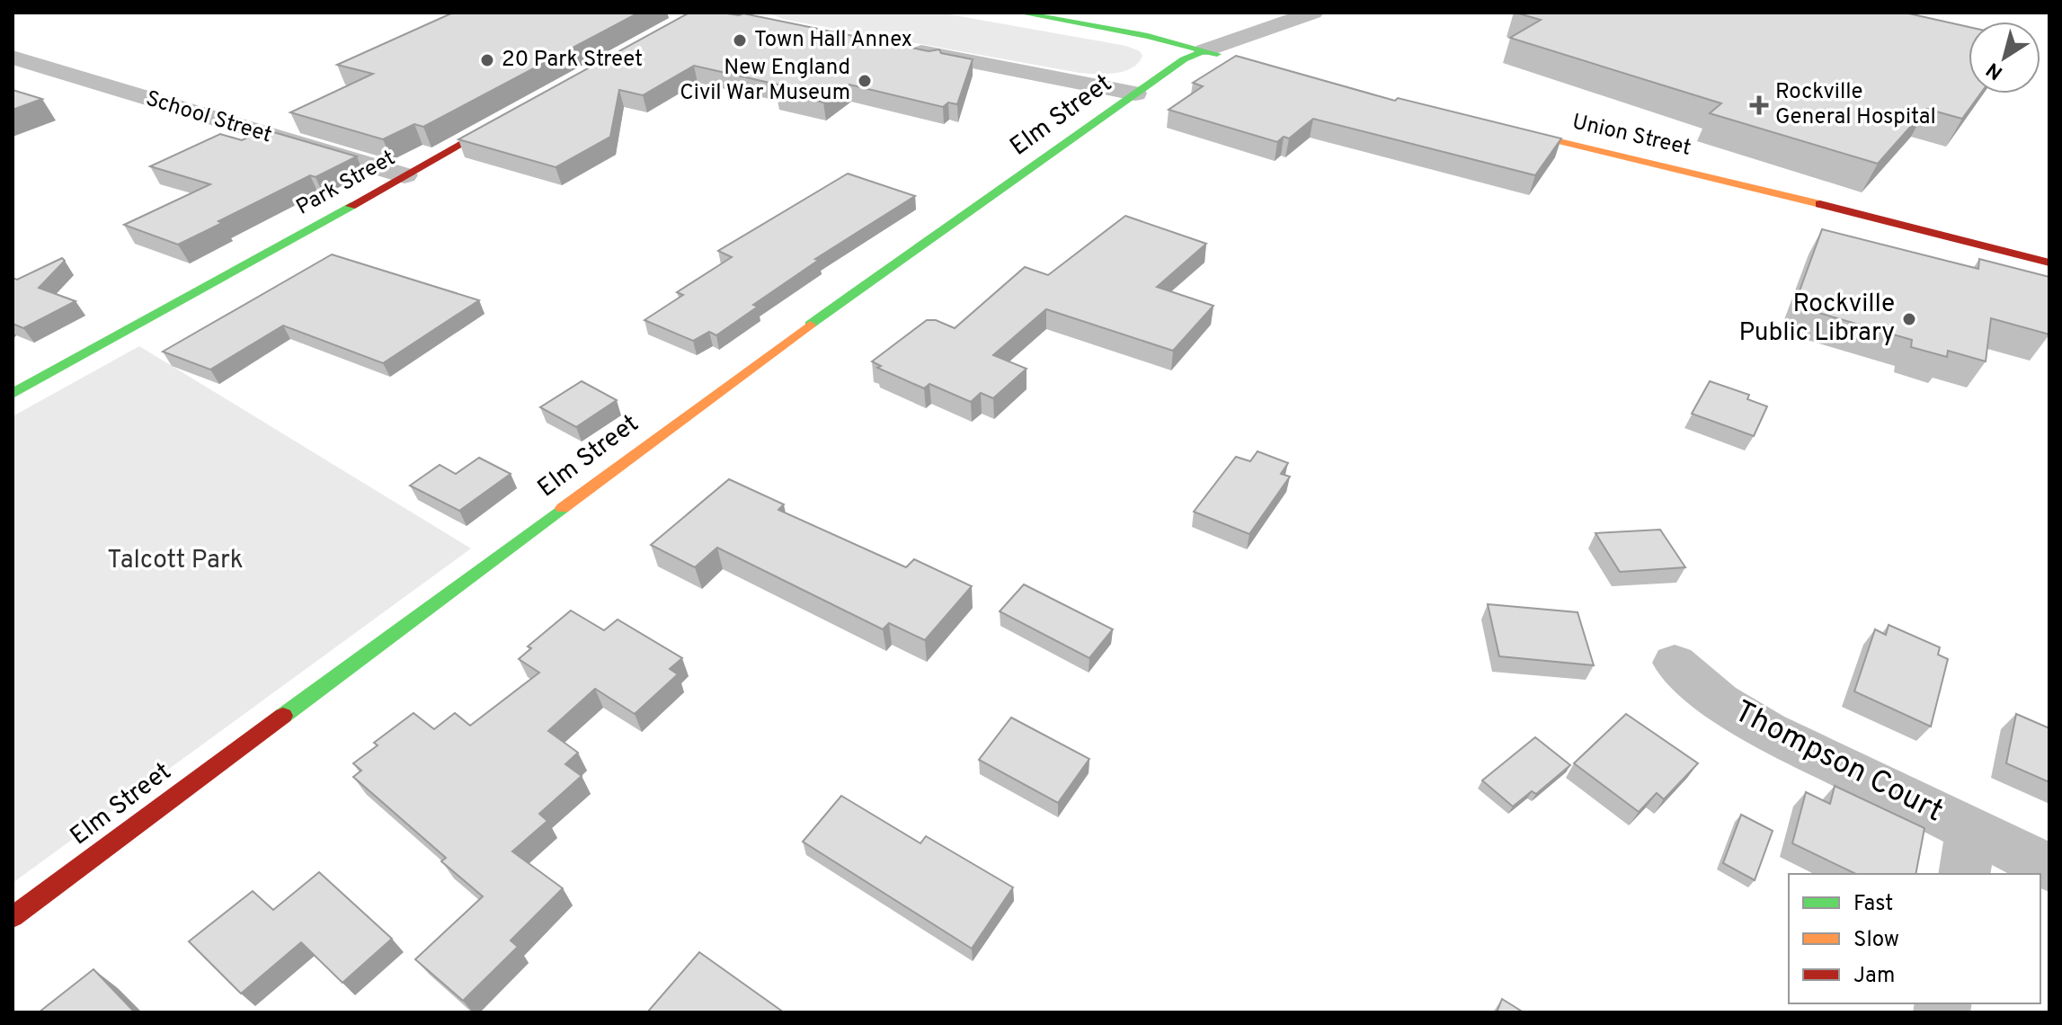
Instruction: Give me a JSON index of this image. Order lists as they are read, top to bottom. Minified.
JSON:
{"streets":{"street":["Elm Street","School Street","Union Street","Park Street","Thompson Court"]},"crossings":[["School Street","Park Street"]],"parks":["Talcott Park"],"places":{"other":["Town Hall Annex","20 Park Street","New England Civil War Museum","Rockville Public Library"],"health":["Rockville General Hospital"]},"legend":["Fast","Slow","Jam"],"north":"bottom left"}
